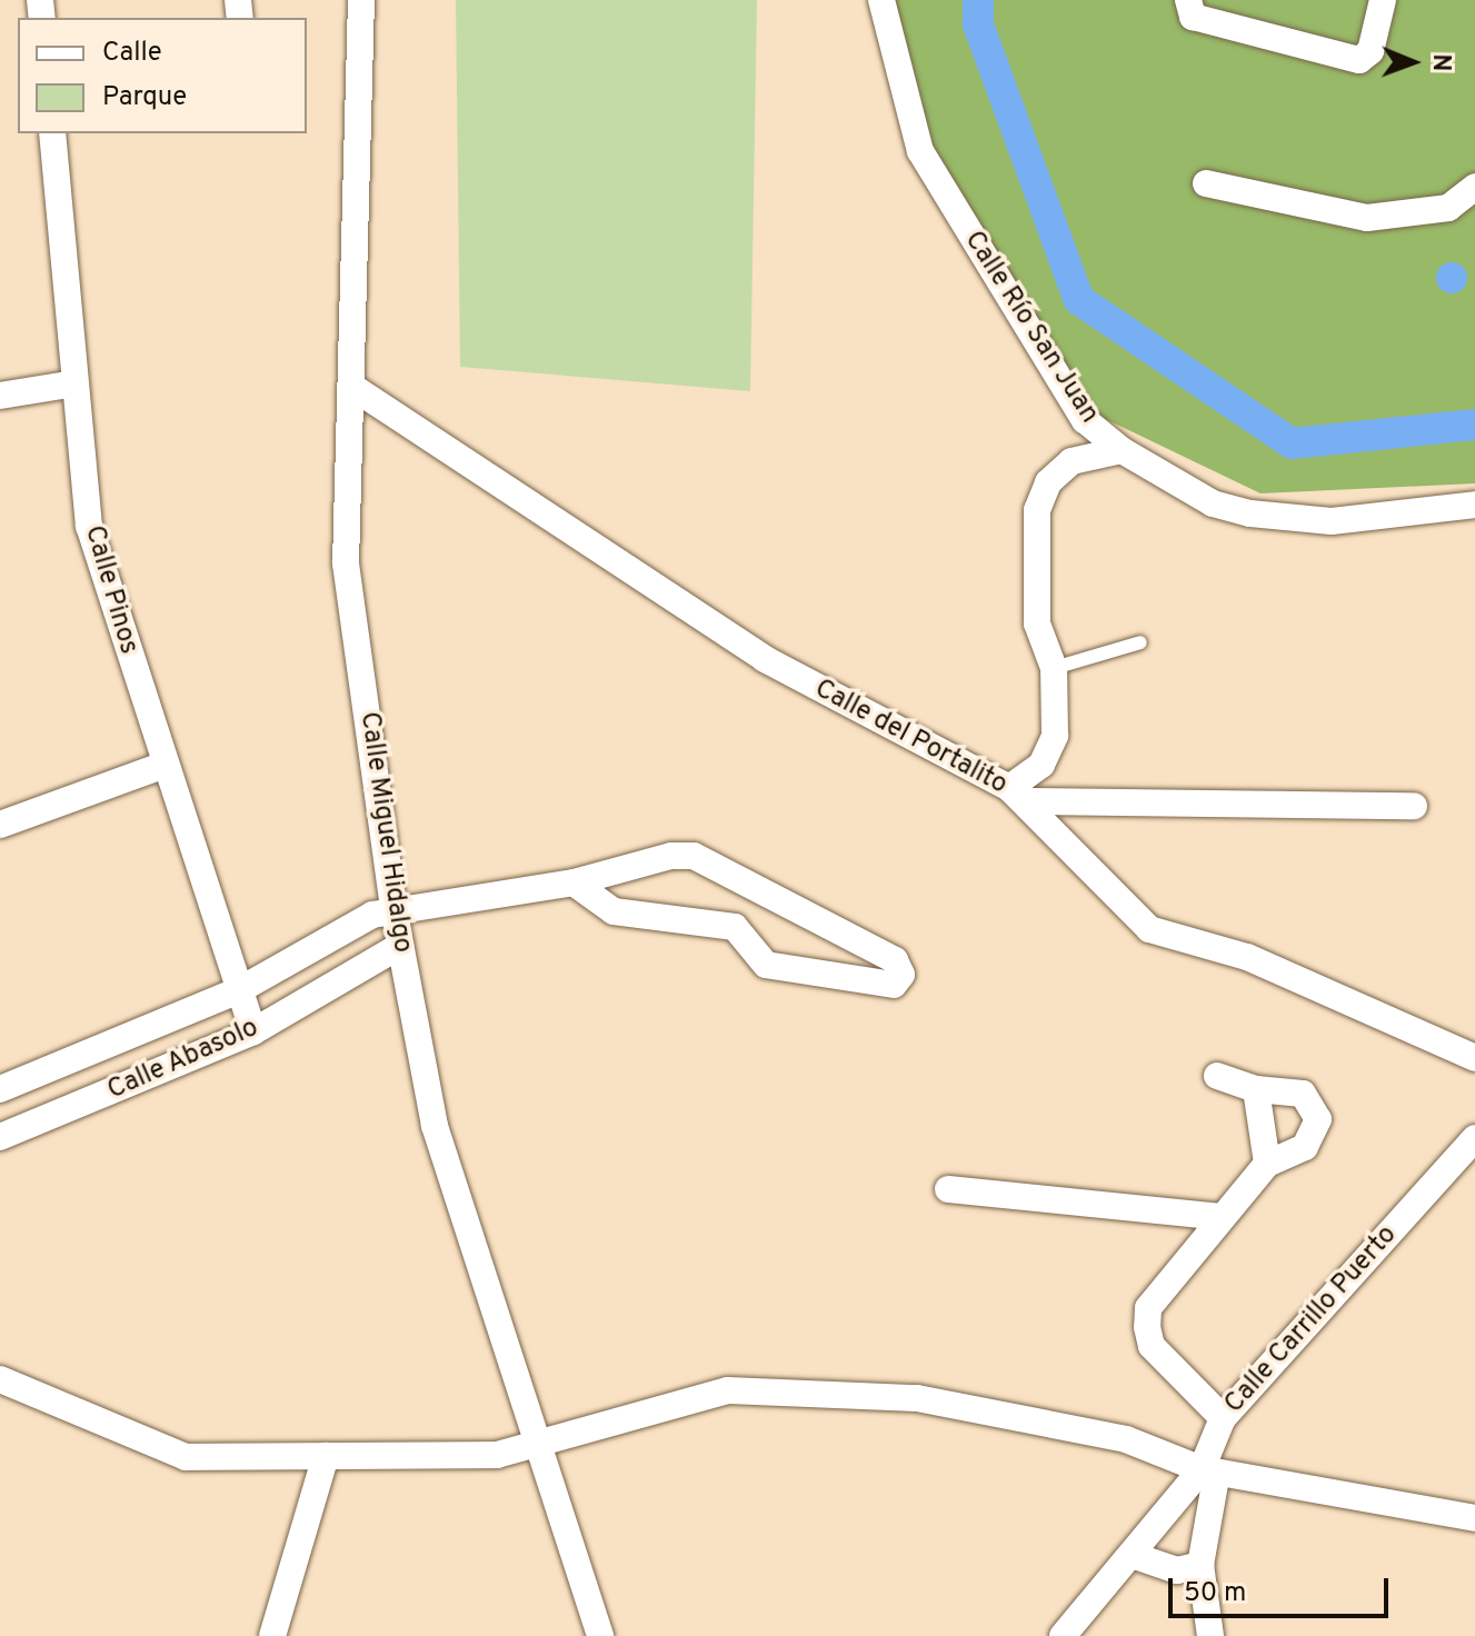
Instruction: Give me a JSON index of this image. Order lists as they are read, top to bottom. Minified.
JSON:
{"streets":{"street":["Calle Río San Juan","Calle Pinos","Calle del Portalito","Calle Miguel Hidalgo","Calle Abasolo","Calle Carrillo Puerto"]},"crossings":[["Calle Pinos","Calle Abasolo"],["Calle del Portalito","Calle Miguel Hidalgo"],["Calle Miguel Hidalgo","Calle Abasolo"]],"legend":["Calle","Parque"],"scale_bar":"50 m","north":"right"}
